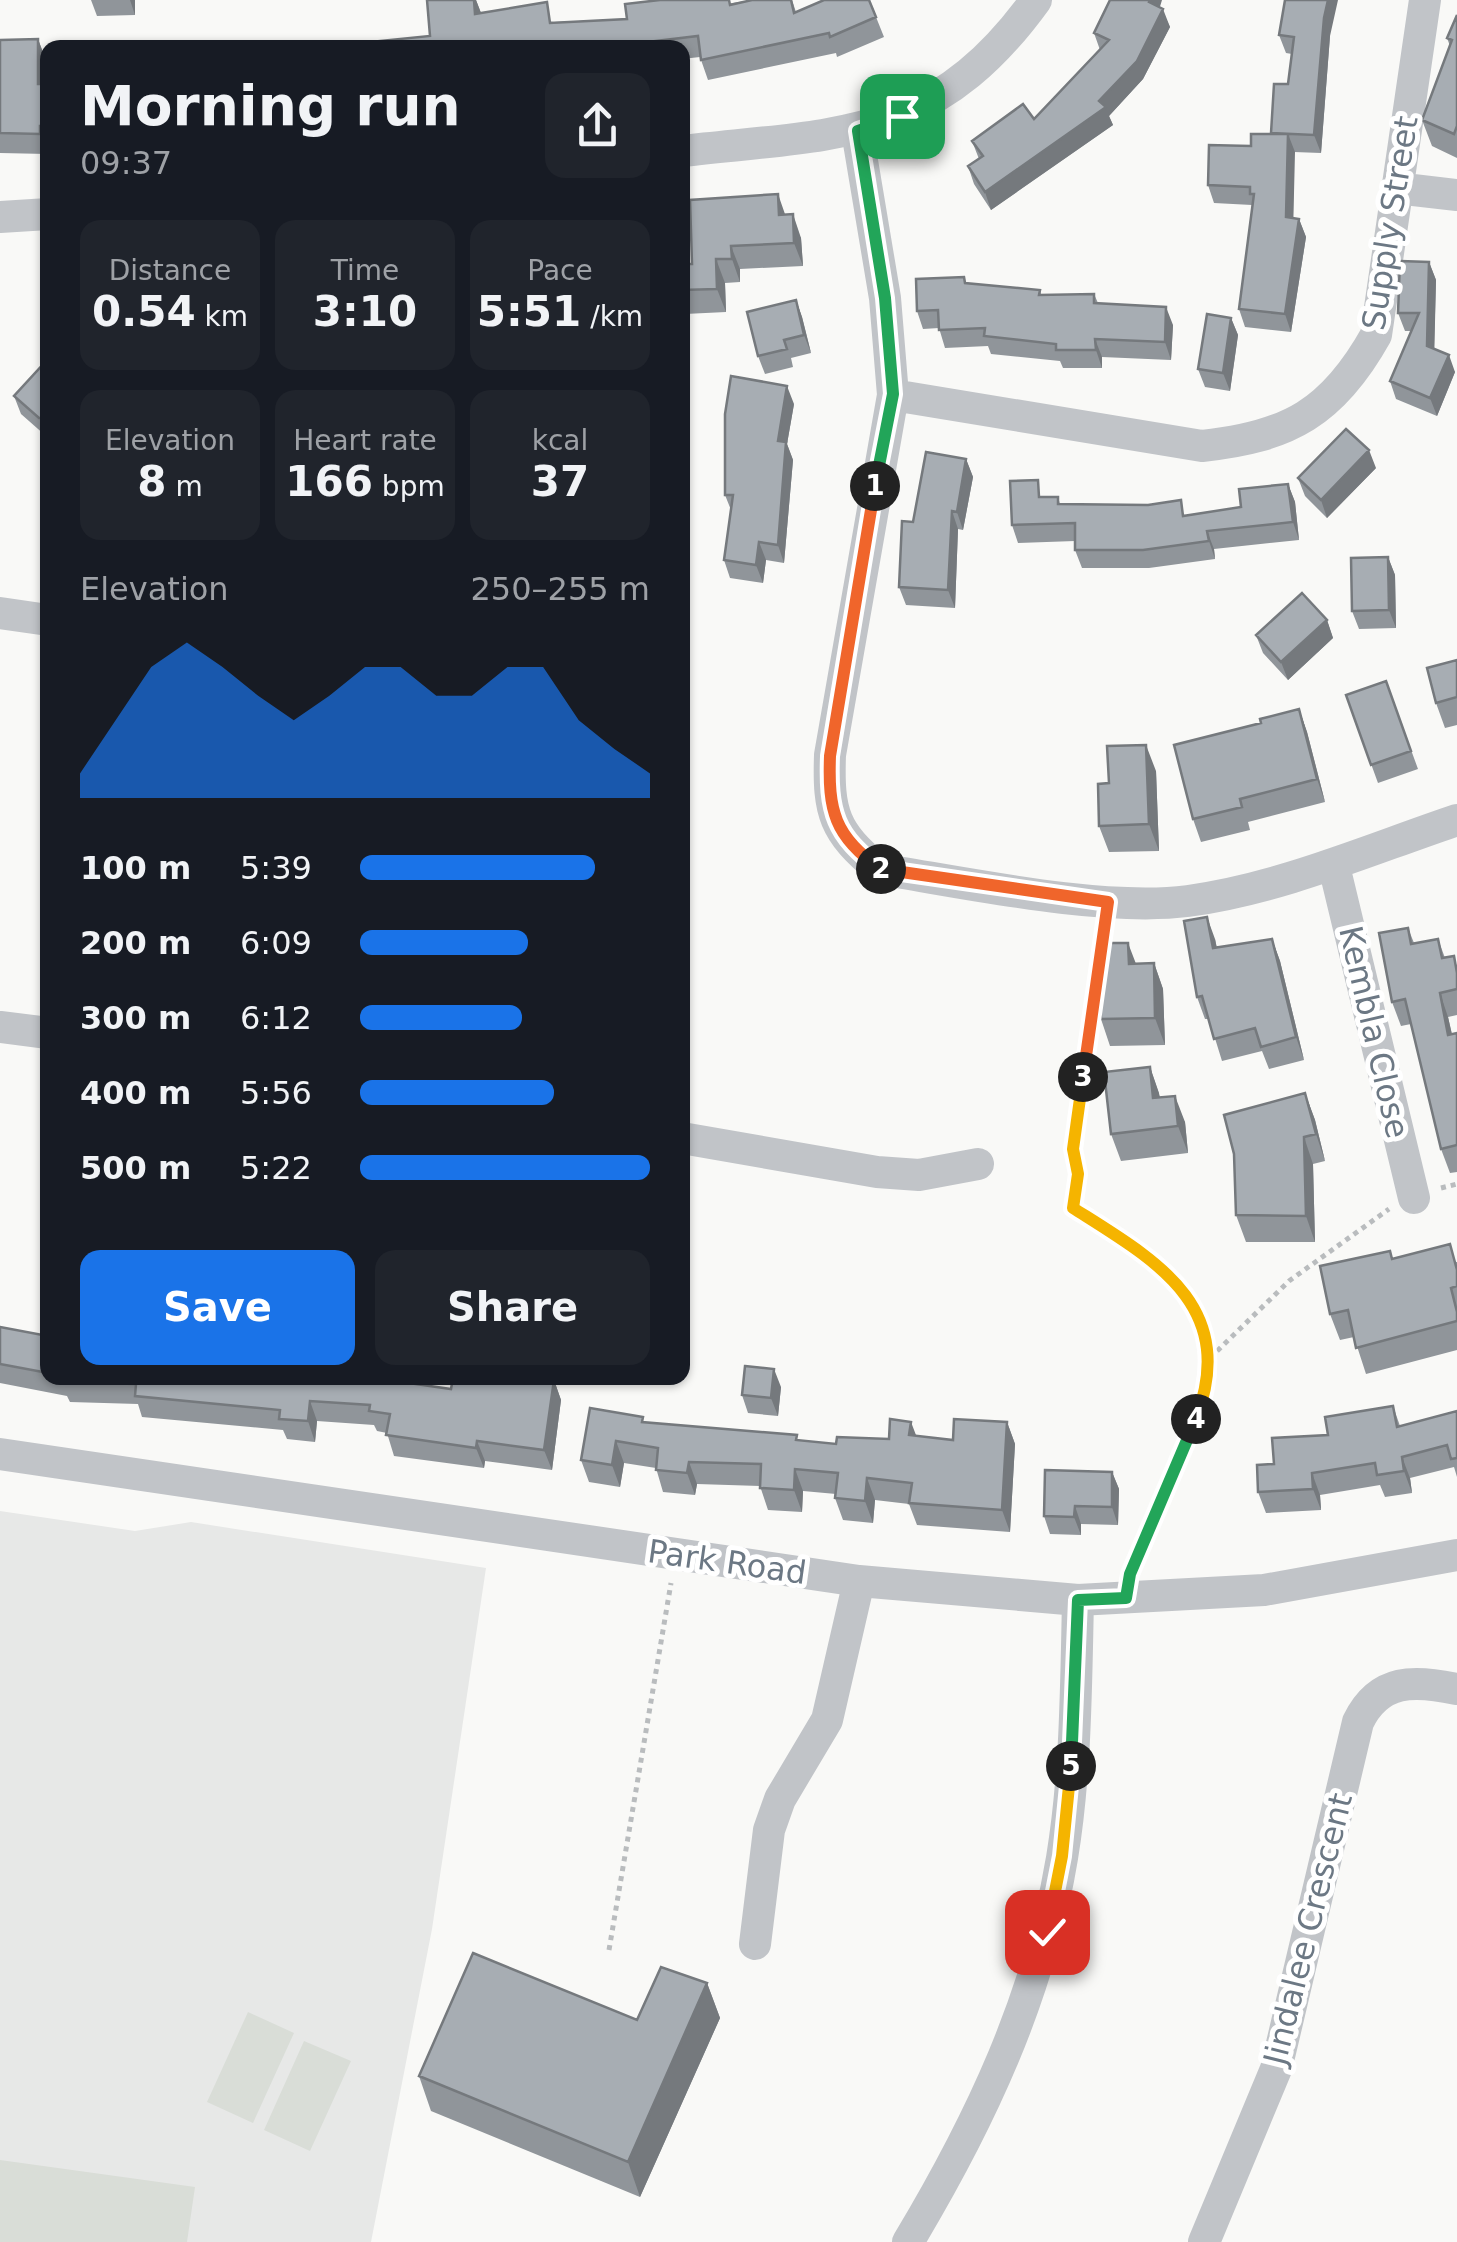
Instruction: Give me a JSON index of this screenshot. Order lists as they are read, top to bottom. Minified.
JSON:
{"streets":{"street":["Supply Street","Kembla Close","Park Road","Jindalee Crescent"]},"page":{"heading":["Morning run","09:37"],"stats":[["Distance","0.54 km"],["Time","3:10"],["Pace","5:51 /km"],["Elevation","8 m"],["Heart rate","166 bpm"],["kcal","37"]],"pins":["1","2","3","4","5"],"chart":["Elevation","250–255 m"],"list":[{"name":"100 m","note":"5:39"},{"name":"200 m","note":"6:09"},{"name":"300 m","note":"6:12"},{"name":"400 m","note":"5:56"},{"name":"500 m","note":"5:22"}],"buttons":["Save","Share"]}}
